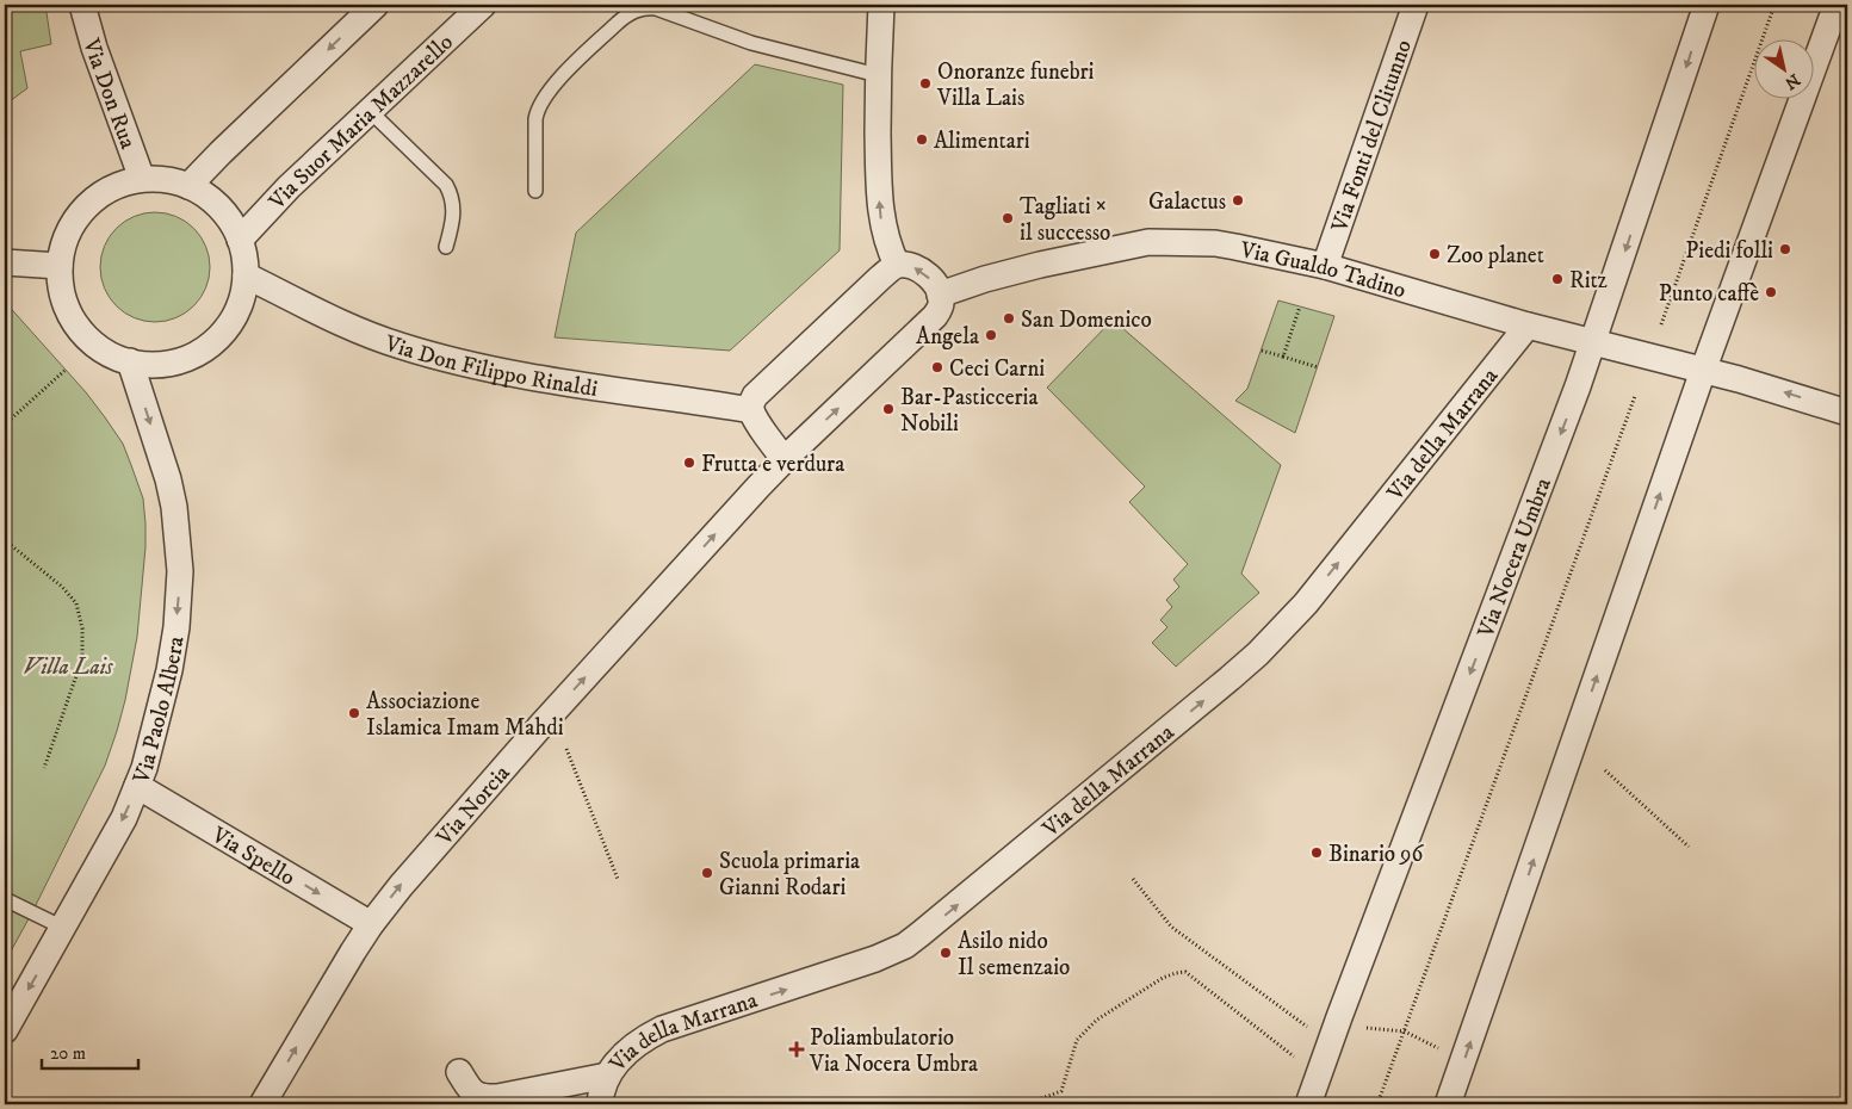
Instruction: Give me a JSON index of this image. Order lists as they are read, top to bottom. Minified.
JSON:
{"streets":{"street":["Via Don Rua","Via Suor Maria Mazzarello","Via Fonti del Clitunno","Via Gualdo Tadino","Via Don Filippo Rinaldi","Via della Marrana","Via Nocera Umbra","Via Paolo Albera","Via Norcia","Via Spello"]},"crossings":[["Via Don Rua","Via Suor Maria Mazzarello"],["Via Don Rua","Via Don Filippo Rinaldi"],["Via Don Rua","Via Paolo Albera"],["Via Suor Maria Mazzarello","Via Don Filippo Rinaldi"],["Via Suor Maria Mazzarello","Via Paolo Albera"],["Via Fonti del Clitunno","Via Gualdo Tadino"],["Via Gualdo Tadino","Via della Marrana"],["Via Gualdo Tadino","Via Nocera Umbra"],["Via Gualdo Tadino","Via Norcia"],["Via Don Filippo Rinaldi","Via Paolo Albera"],["Via Paolo Albera","Via Spello"],["Via Norcia","Via Spello"]],"one_way":["Via della Marrana","Via Paolo Albera","Via Norcia","Via Spello"],"parks":["Villa Lais"],"places":{"other":["Onoranze funebri Villa Lais","Alimentari","Galactus","Tagliati × il successo","Piedi folli","Zoo planet","Ritz","Punto caffè","San Domenico","Angela","Ceci Carni","Bar-Pasticceria Nobili","Frutta e verdura","Associazione Islamica Imam Mahdi","Binario 96","Scuola primaria Gianni Rodari","Asilo nido Il semenzaio"],"health":["Poliambulatorio Via Nocera Umbra"]},"scale_bar":"20 m","north":"bottom right"}
